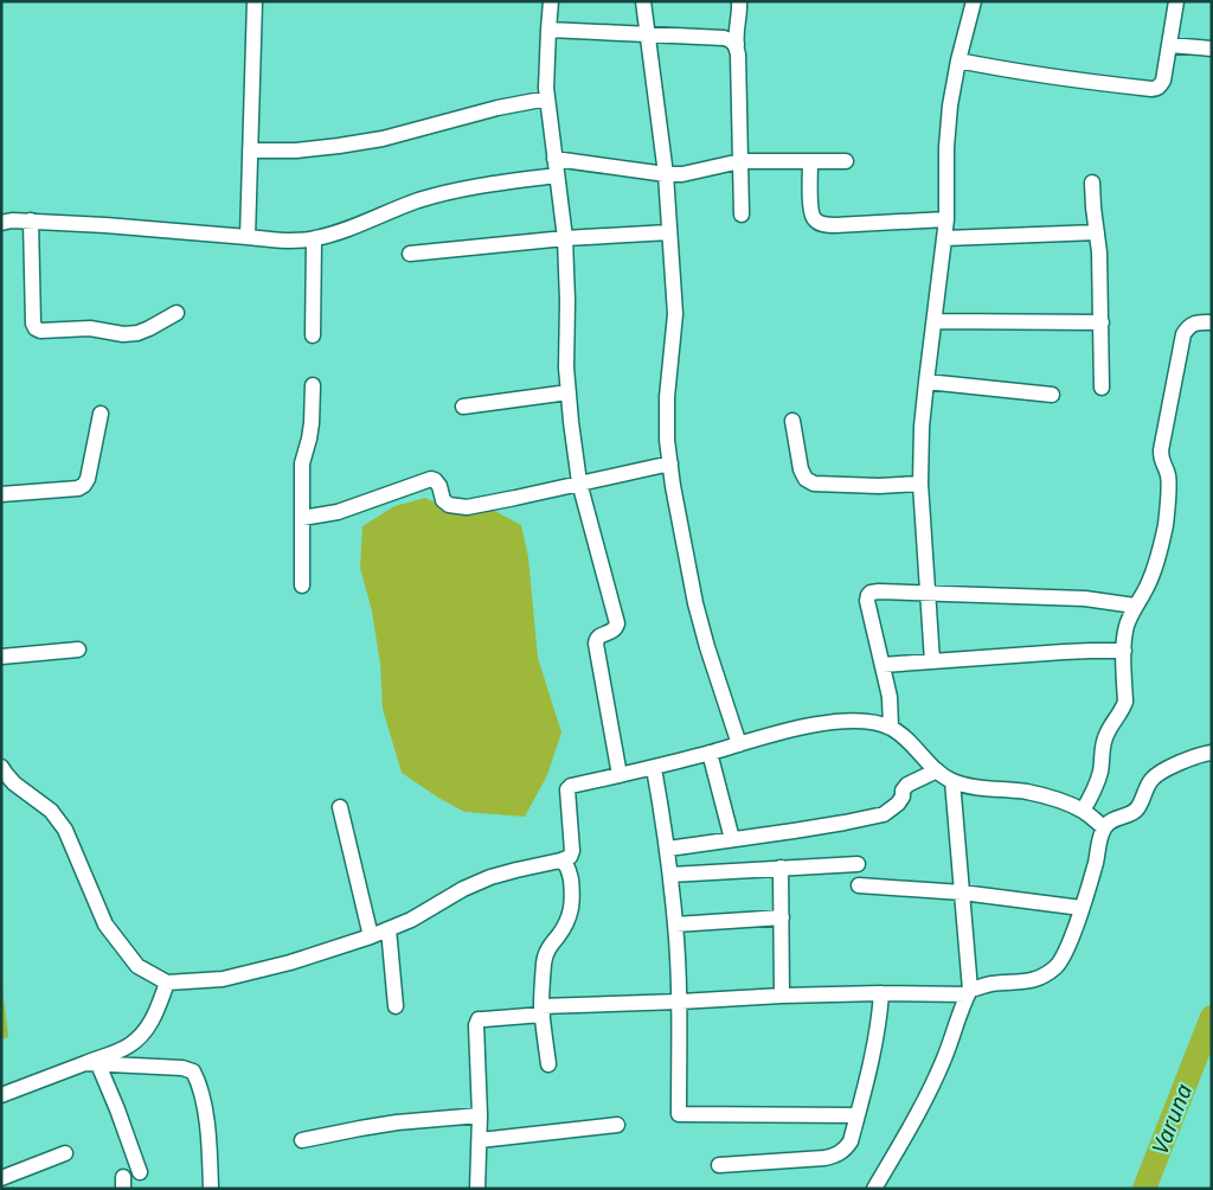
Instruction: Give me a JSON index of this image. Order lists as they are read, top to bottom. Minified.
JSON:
{"water":["Varuna"]}
